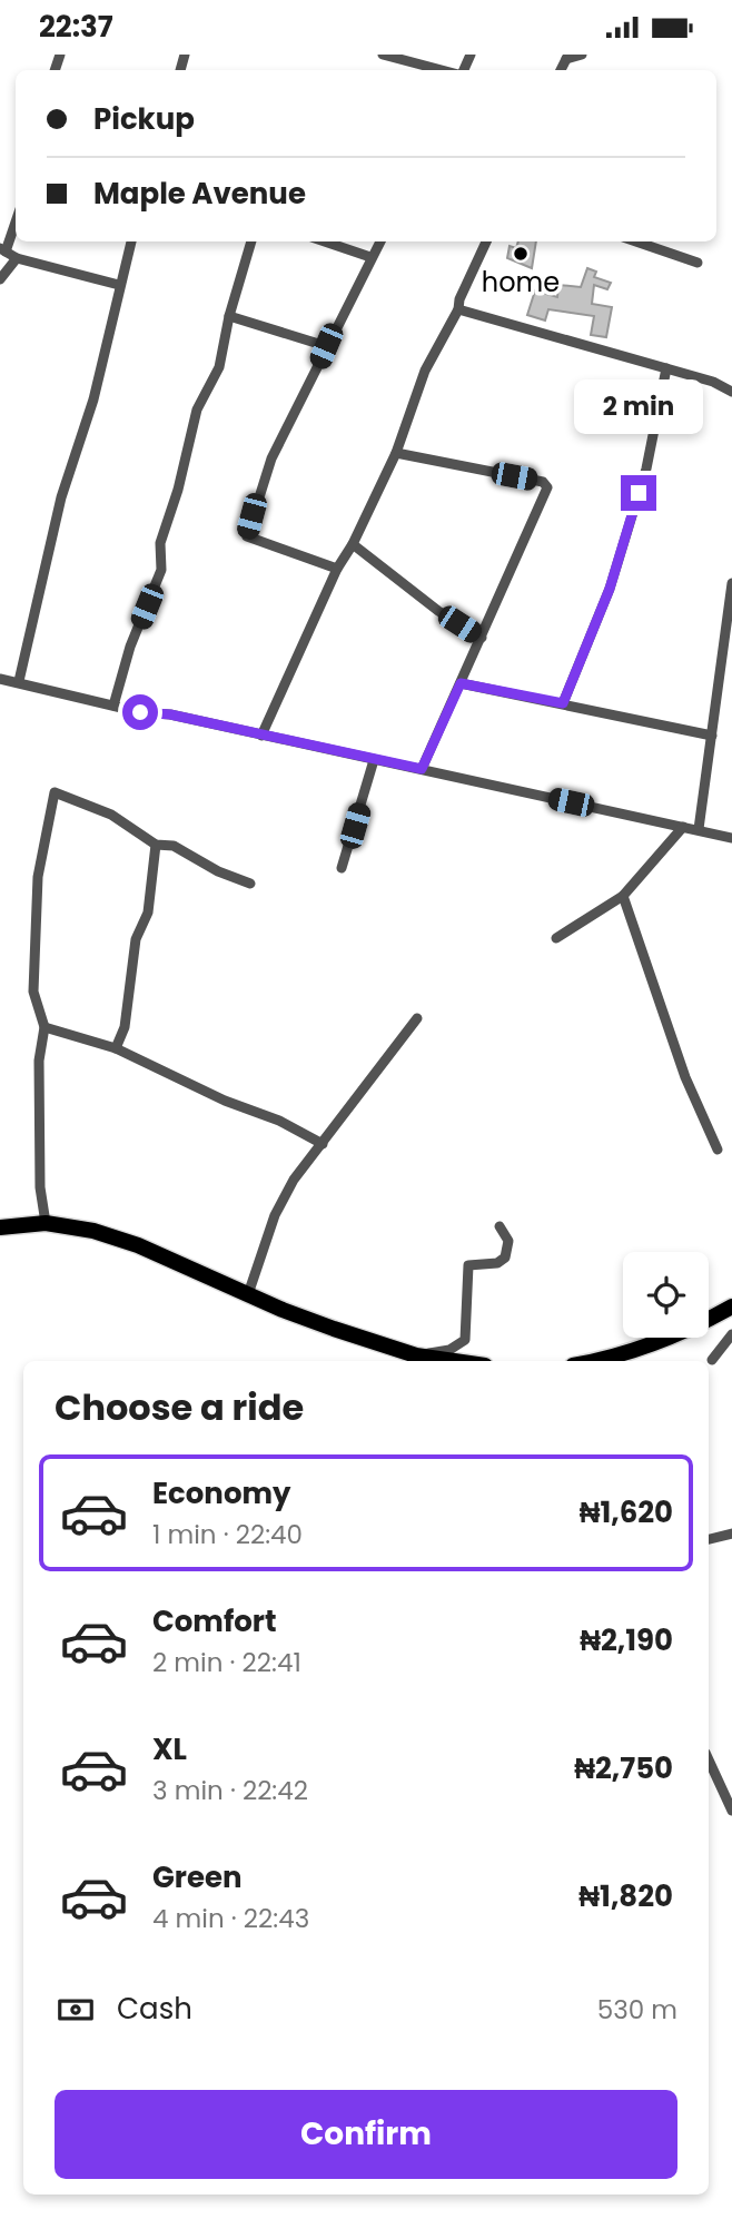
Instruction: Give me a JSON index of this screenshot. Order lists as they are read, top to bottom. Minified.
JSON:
{"places":["home"],"page":{"status":"22:37","banner":["Pickup","Maple Avenue"],"bubble":"2 min","heading":"Choose a ride","list":[{"name":"Economy","note":"1 min · 22:40","value":"₦1,620"},{"name":"Comfort","note":"2 min · 22:41","value":"₦2,190"},{"name":"XL","note":"3 min · 22:42","value":"₦2,750"},{"name":"Green","note":"4 min · 22:43","value":"₦1,820"}],"pay":["Cash","530 m"],"buttons":"Confirm"}}
